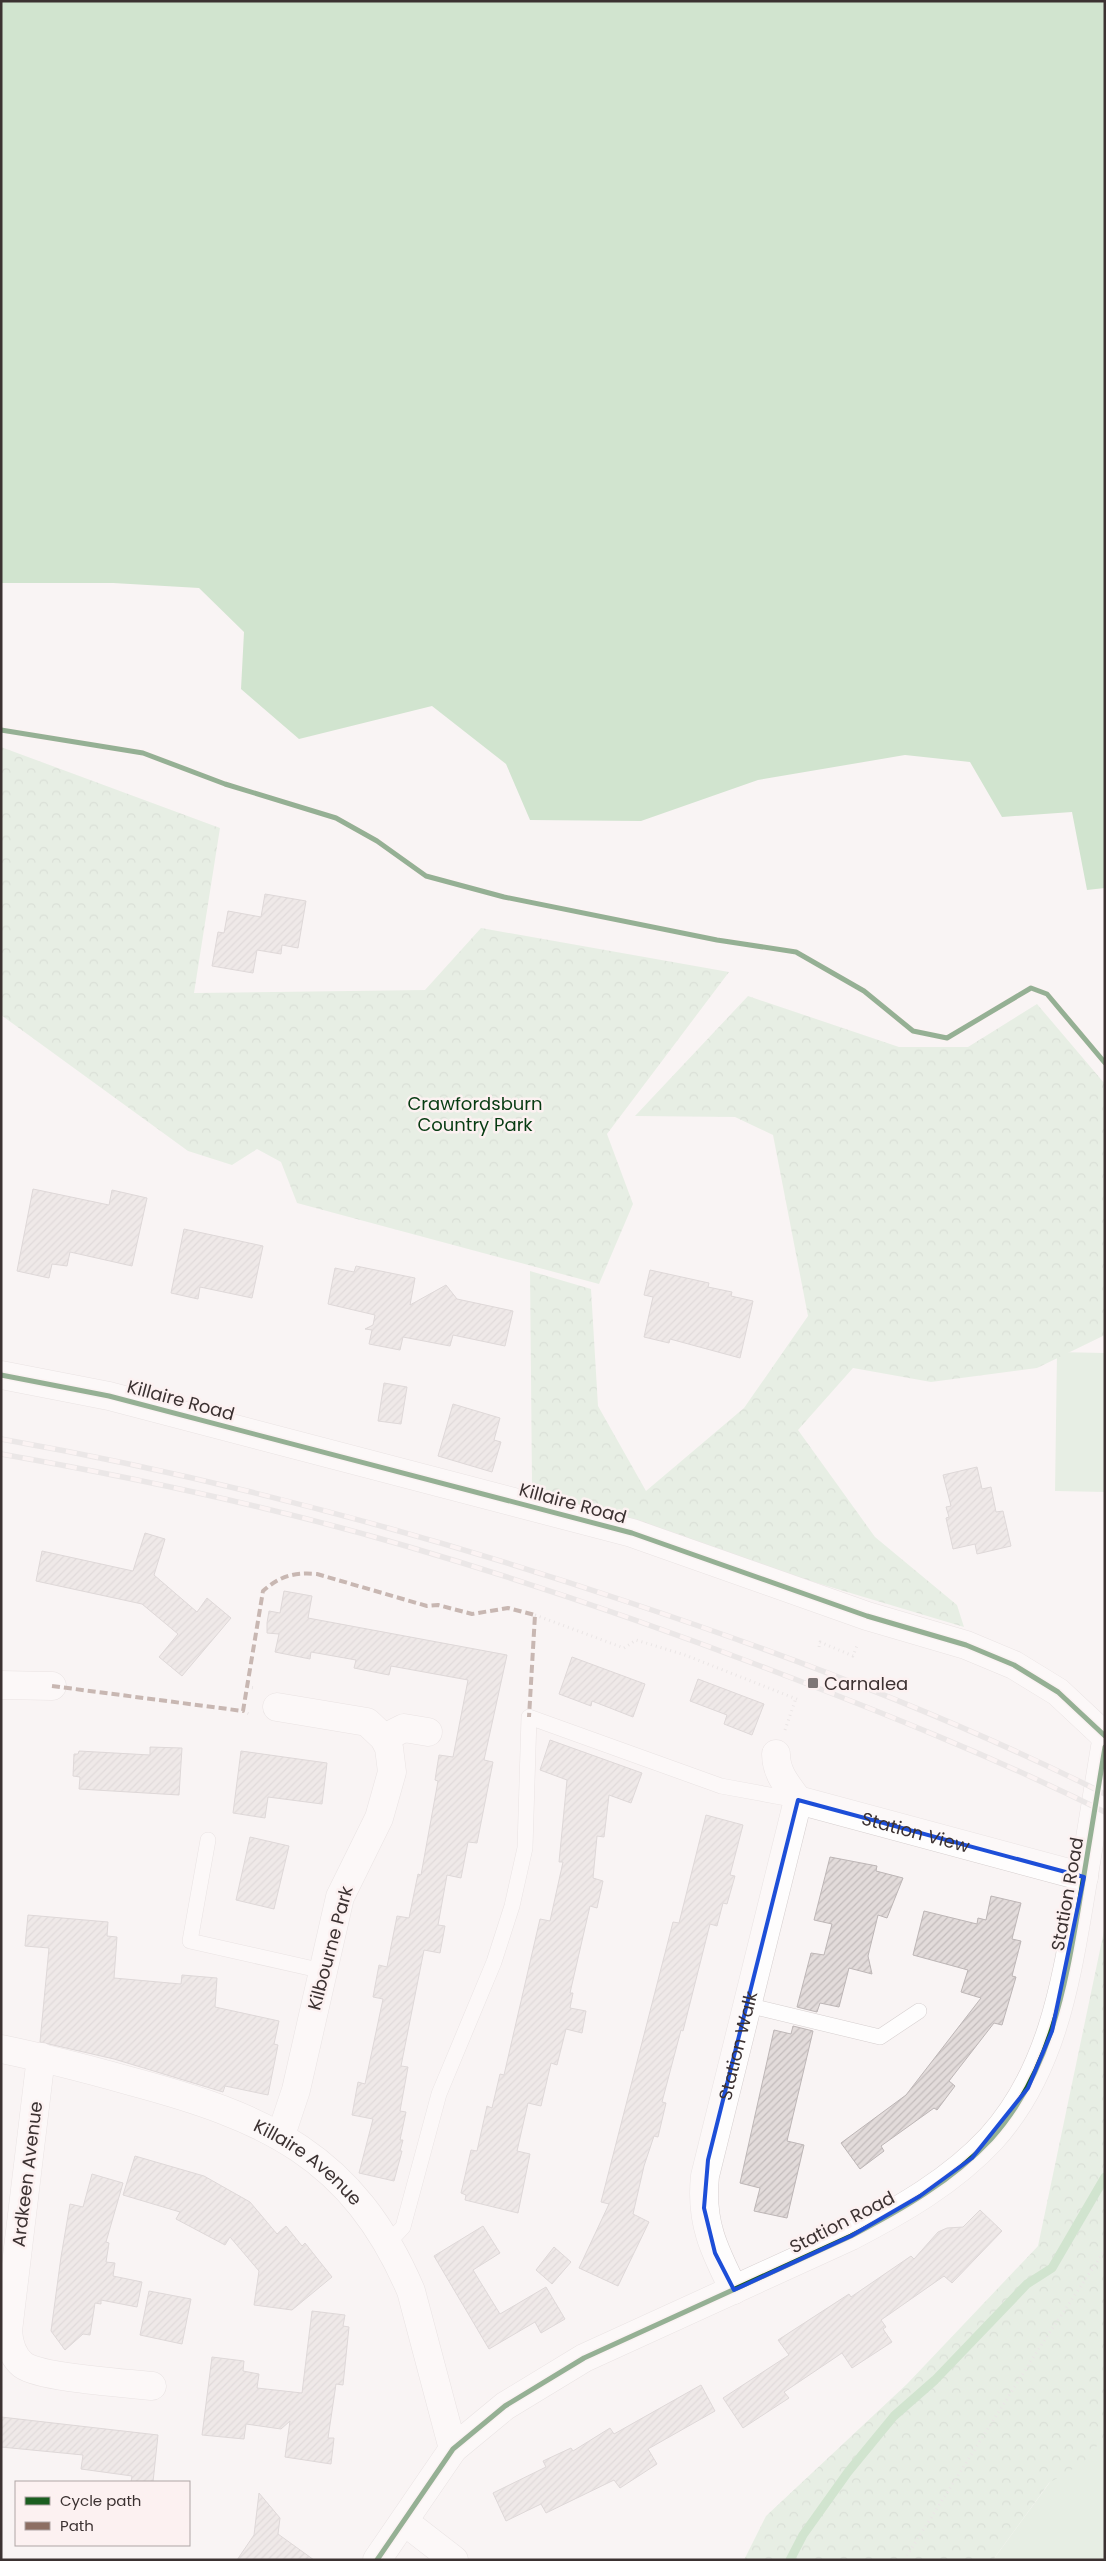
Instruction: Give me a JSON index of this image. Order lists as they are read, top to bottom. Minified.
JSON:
{"streets":{"street":["Killaire Road","Station View","Station Road","Kilbourne Park","Station Walk","Killaire Avenue","Ardkeen Avenue"]},"crossings":[["Station View","Station Road"],["Station View","Station Walk"],["Station Road","Station Walk"],["Station Road","Killaire Avenue"],["Kilbourne Park","Killaire Avenue"],["Killaire Avenue","Ardkeen Avenue"]],"parks":["Crawfordsburn Country Park"],"places":{"transit":["Carnalea"]},"legend":["Cycle path","Path"]}
